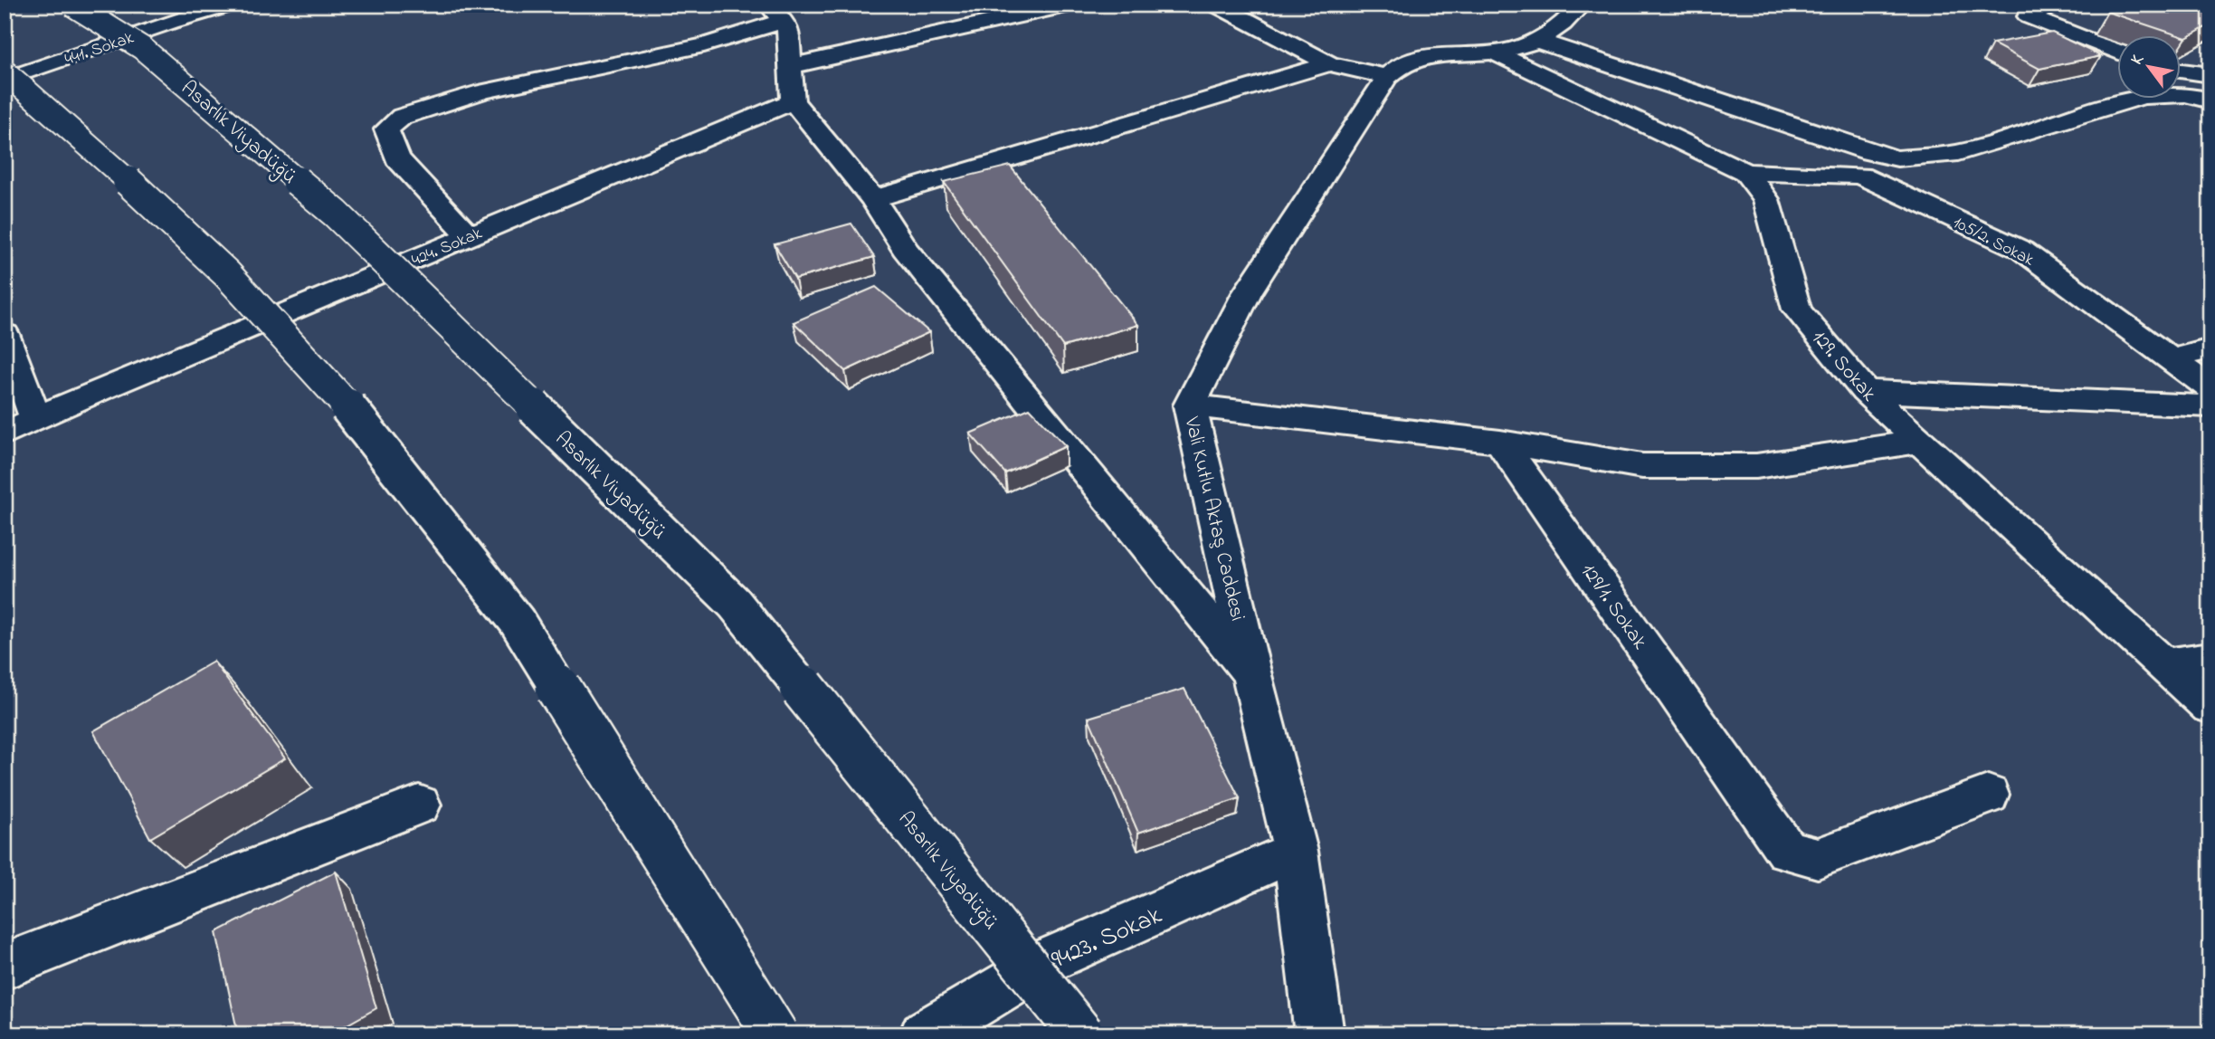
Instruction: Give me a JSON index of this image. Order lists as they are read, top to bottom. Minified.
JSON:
{"streets":{"main road":["441. Sokak","Asarlık Viyadüğü","105/2. Sokak","424. Sokak","129. Sokak","Vali Kutlu Aktaş Caddesi","129/1. Sokak","9423. Sokak"]},"crossings":[["105/2. Sokak","129. Sokak"],["129. Sokak","Vali Kutlu Aktaş Caddesi"],["Vali Kutlu Aktaş Caddesi","9423. Sokak"]],"north":"top left"}
